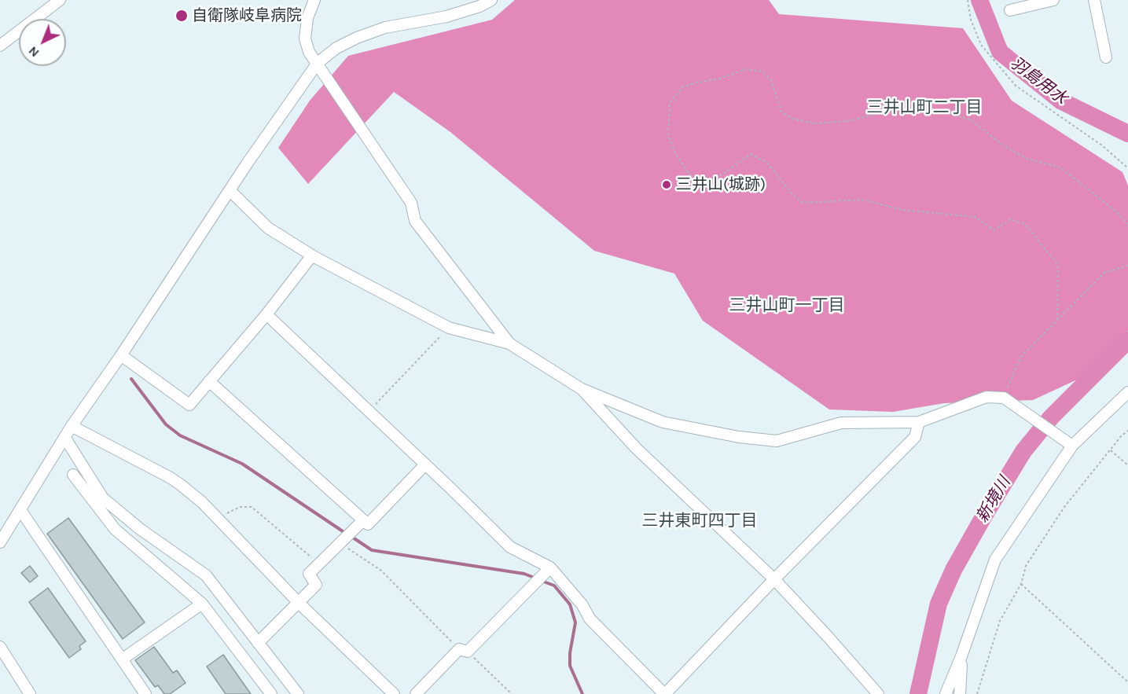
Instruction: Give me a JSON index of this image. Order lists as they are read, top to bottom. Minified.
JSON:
{"districts":["三井山町二丁目","三井山町一丁目","三井東町四丁目"],"water":["羽島用水","新境川"],"places":["自衛隊岐阜病院","三井山(城跡)"],"north":"bottom left"}
